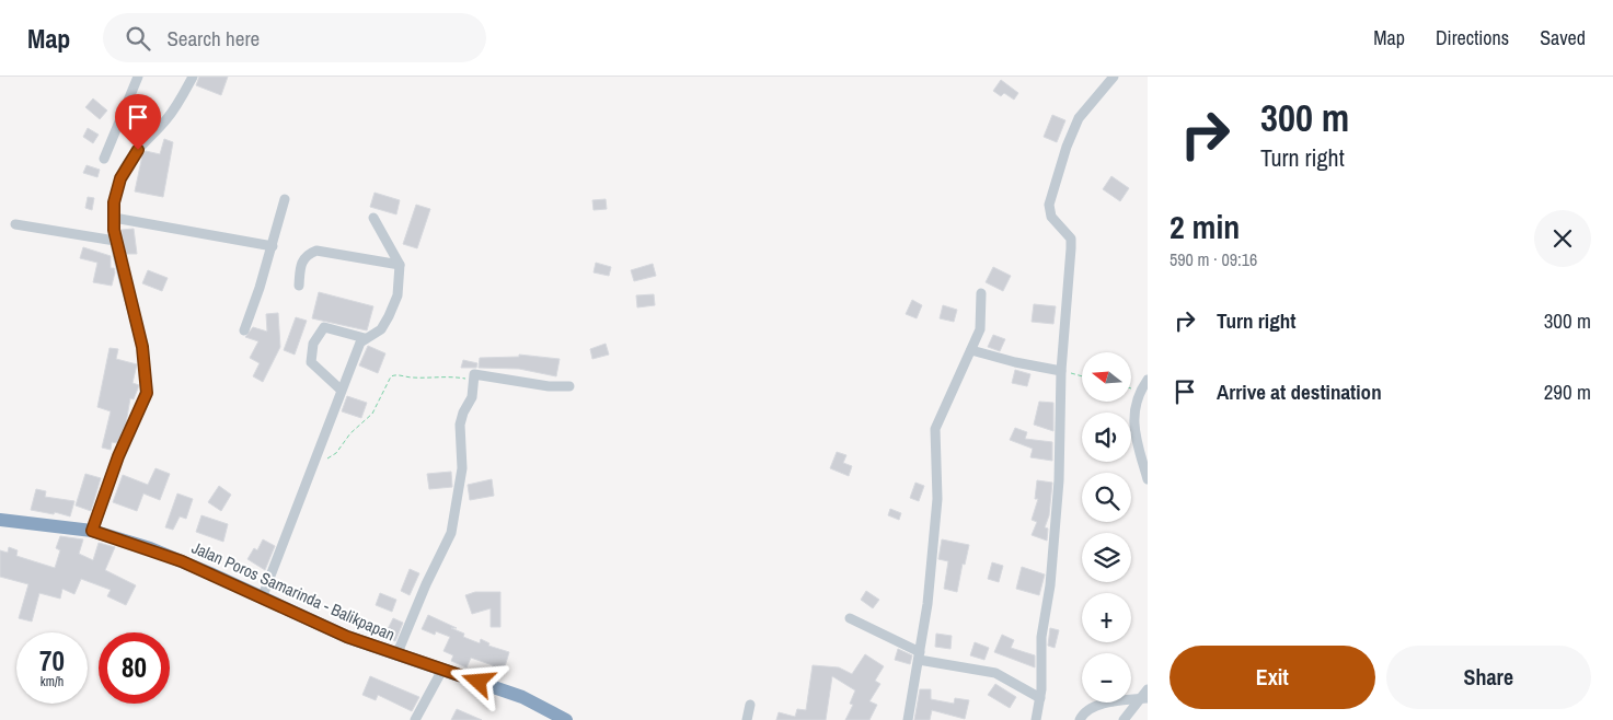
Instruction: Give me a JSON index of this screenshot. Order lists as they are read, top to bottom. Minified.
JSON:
{"streets":{"highway":["Jalan Poros Samarinda - Balikpapan"]},"north":"left","page":{"header":"Map","search":"Search here","nav":["Map","Directions","Saved"],"turn":["300 m","Turn right"],"heading":["2 min","590 m · 09:16"],"list":[{"name":"Turn right","value":"300 m"},{"name":"Arrive at destination","value":"290 m"}],"map_buttons":["+","−"],"speed":"70 km/h","limit":"80","buttons":["Exit","Share"]}}
